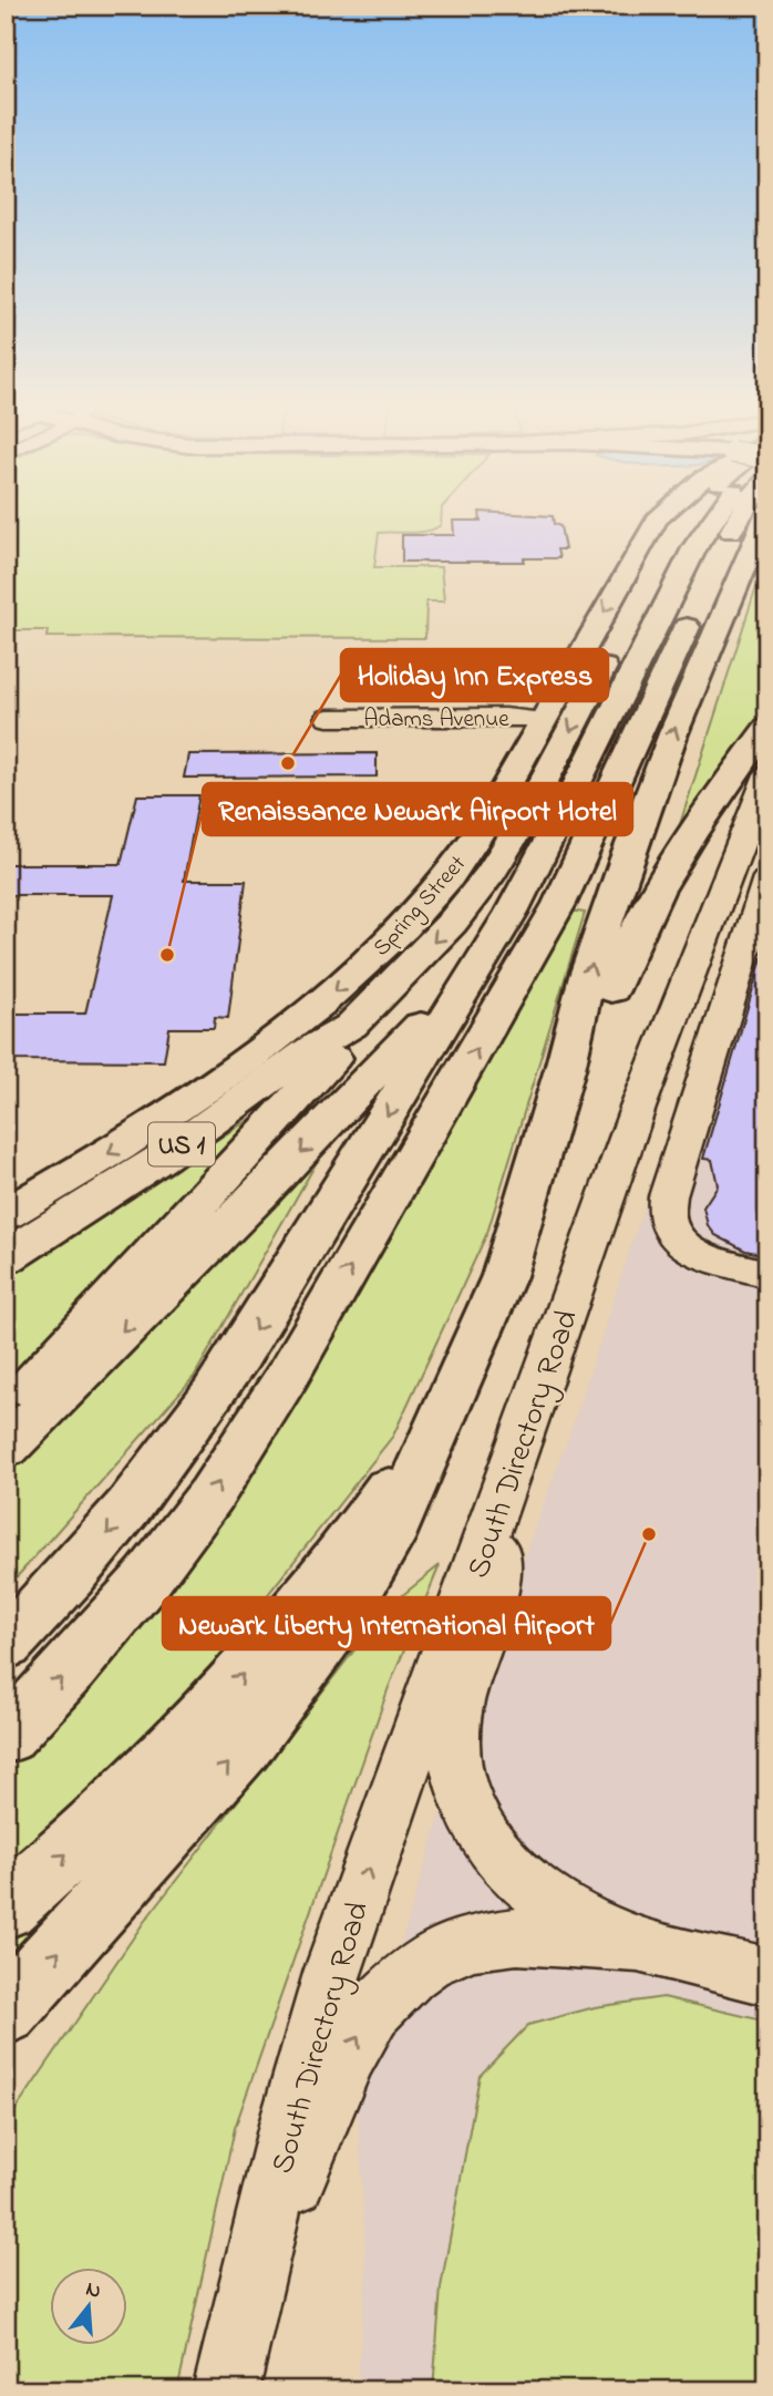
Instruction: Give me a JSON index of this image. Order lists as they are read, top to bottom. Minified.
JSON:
{"streets":{"main road":["Spring Street","US 1"],"street":["Adams Avenue","South Directory Road"]},"crossings":[["Adams Avenue","Spring Street"]],"one_way":["South Directory Road"],"places":["Holiday Inn Express","Renaissance Newark Airport Hotel","Newark Liberty International Airport"],"north":"top"}
